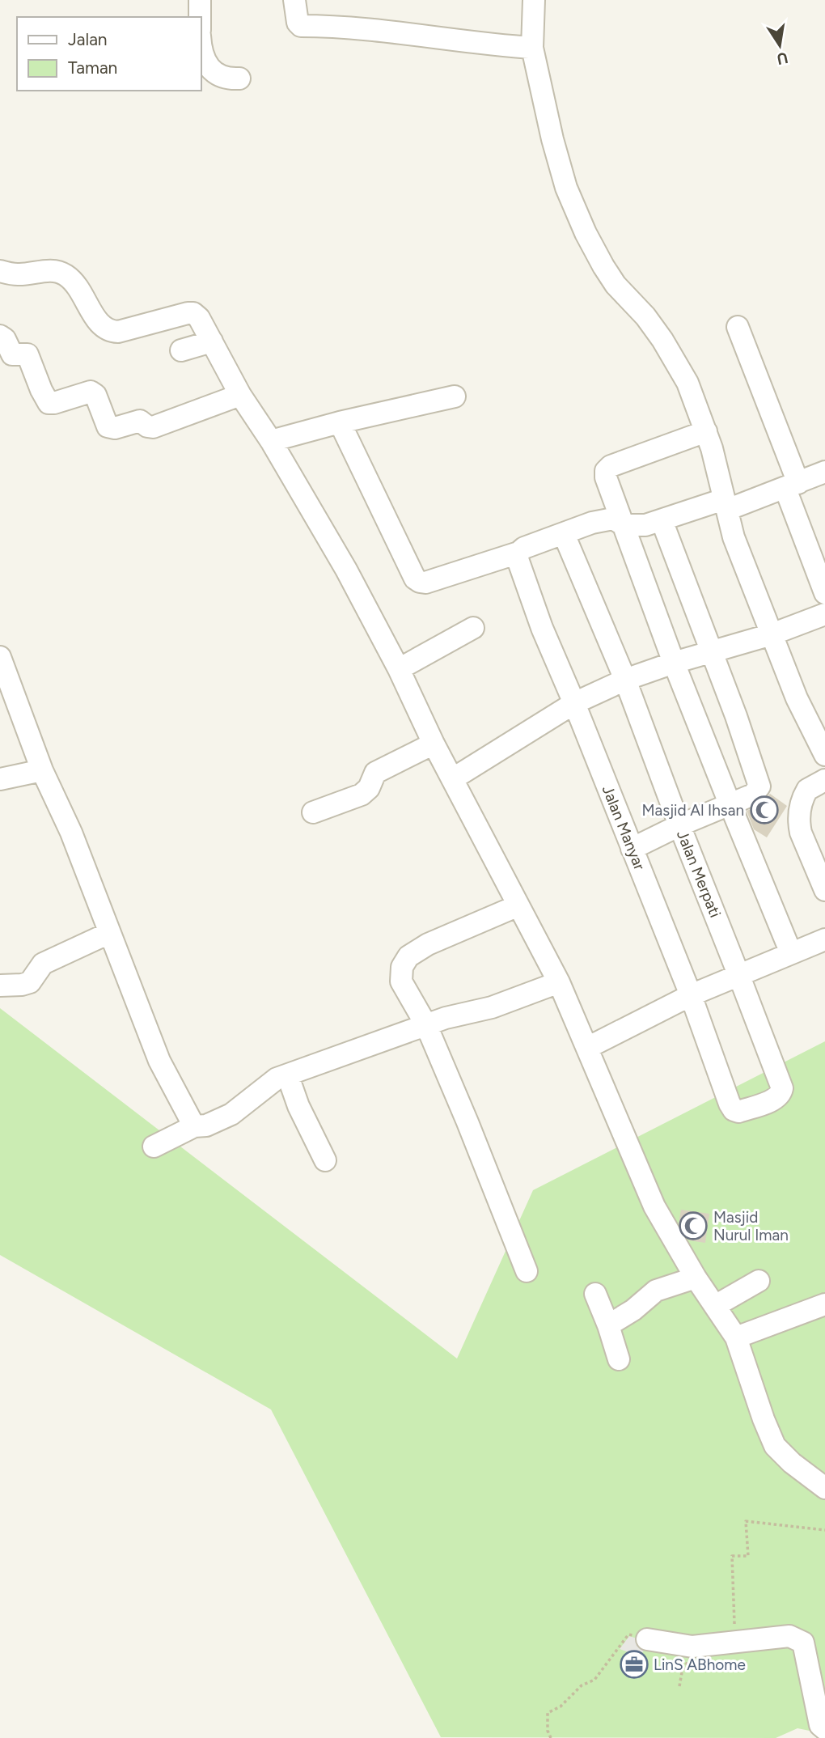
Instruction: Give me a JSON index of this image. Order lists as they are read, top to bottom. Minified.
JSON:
{"streets":{"street":["Jalan Manyar","Jalan Merpati"]},"crossings":[["Jalan Manyar","Jalan Merpati"]],"places":{"mosque":["Masjid Al Ihsan","Masjid Nurul Iman"],"office":["LinS ABhome"]},"legend":["Jalan","Taman"],"north":"bottom"}
